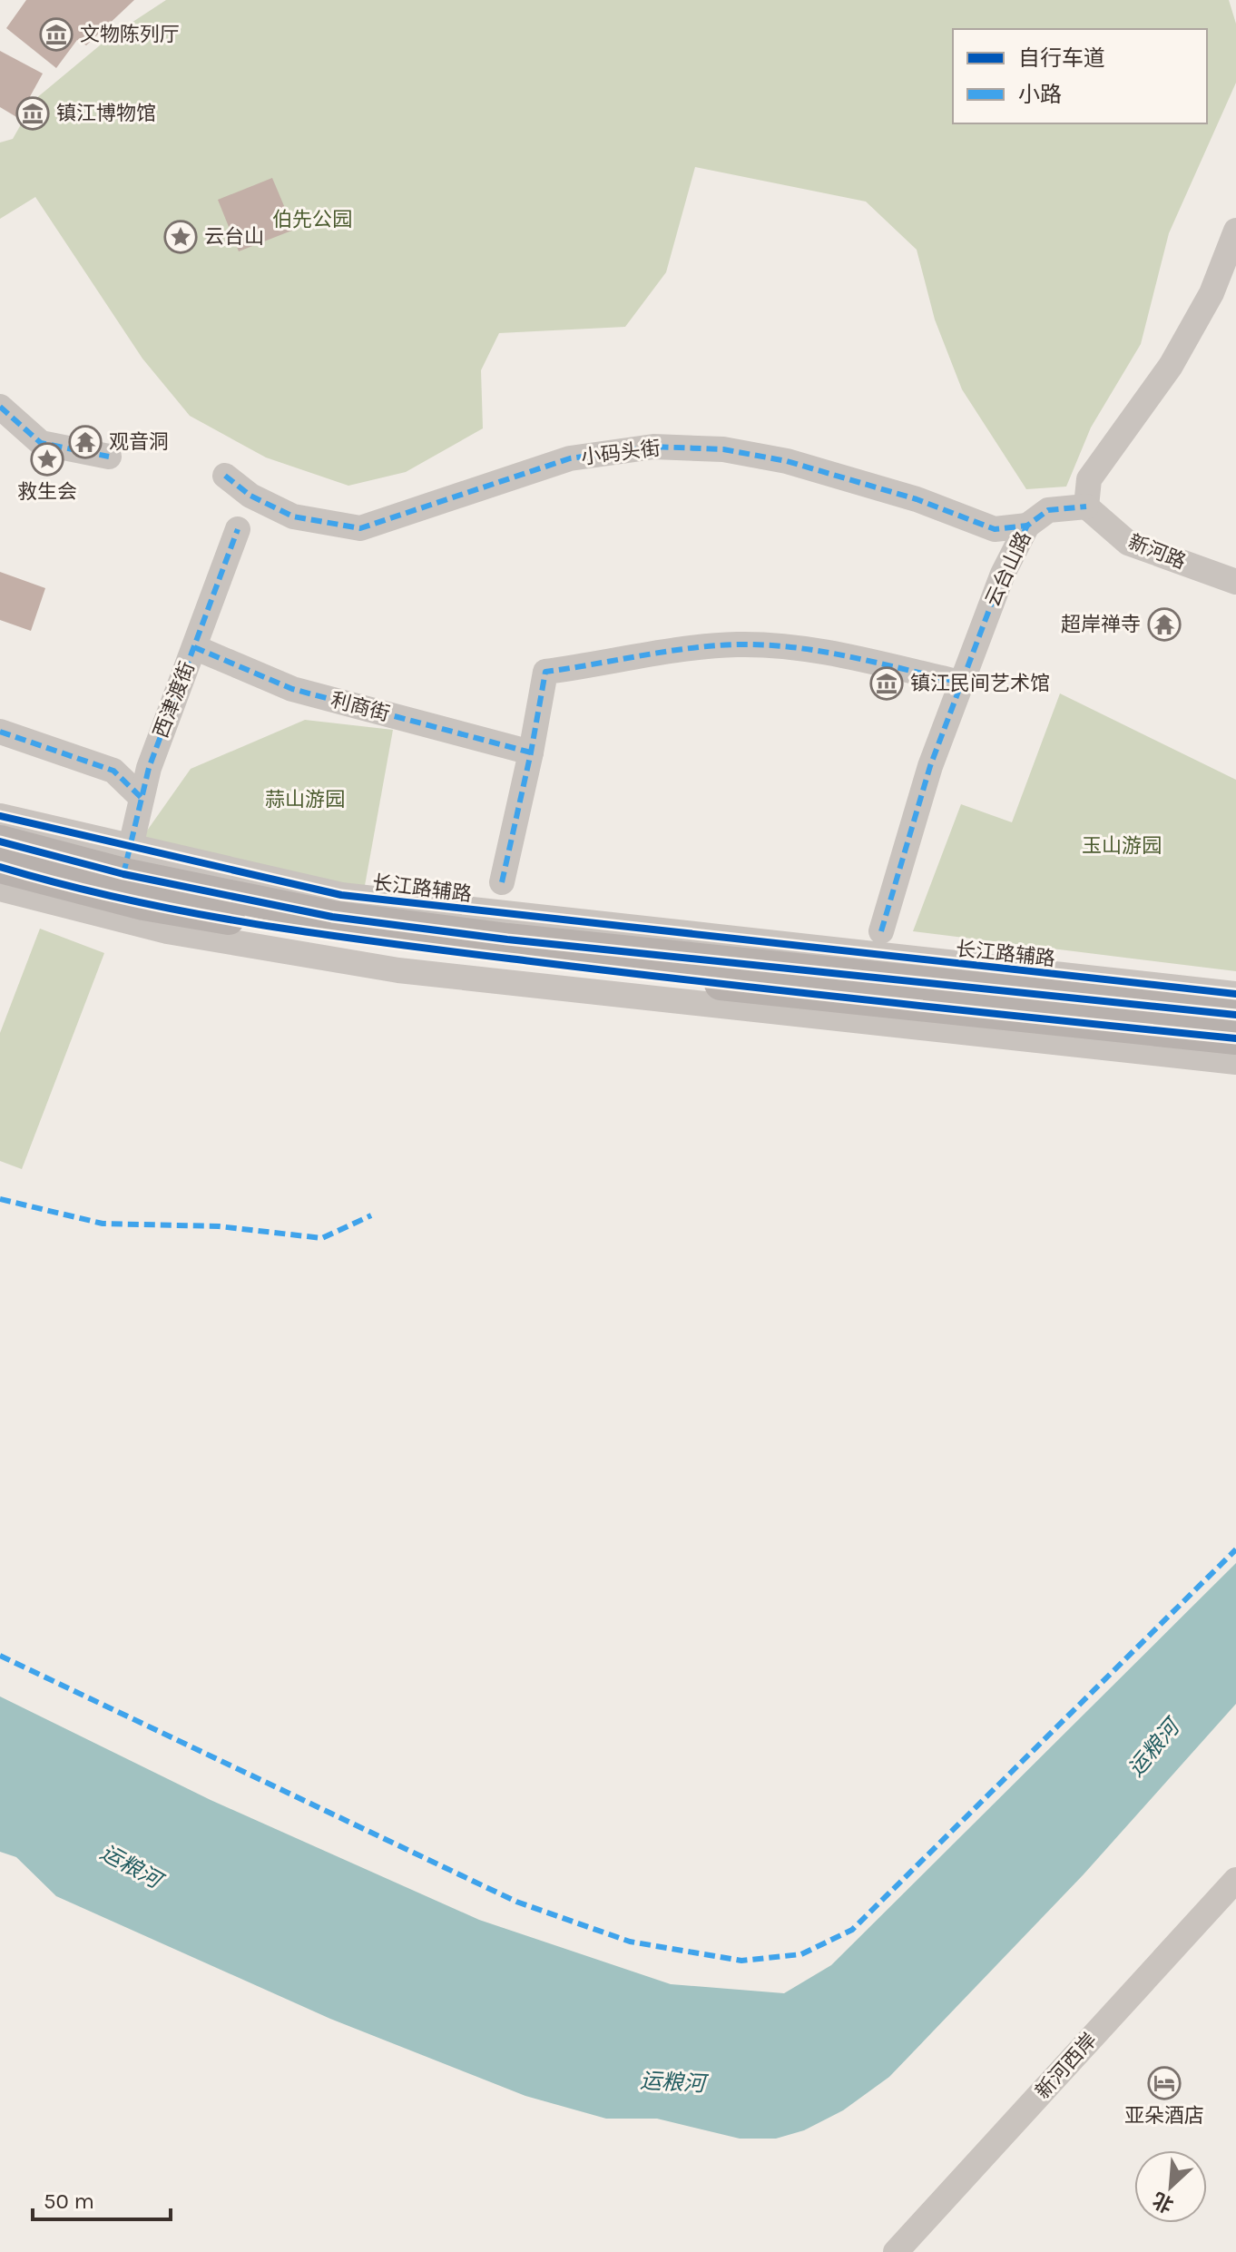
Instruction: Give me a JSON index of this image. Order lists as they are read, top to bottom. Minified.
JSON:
{"streets":{"street":["小码头街","新河路","云台山路","西津渡街","利商街","长江路辅路","新河西岸"]},"crossings":[["小码头街","云台山路"],["新河路","云台山路"],["西津渡街","利商街"],["西津渡街","长江路辅路"]],"water":["运粮河"],"parks":["伯先公园","蒜山游园","玉山游园"],"places":{"museum":["文物陈列厅","镇江博物馆","镇江民间艺术馆"],"place":["云台山","救生会"],"temple":["观音洞","超岸禅寺"],"hotel":["亚朵酒店"]},"legend":["自行车道","小路"],"scale_bar":"50 m","north":"bottom left"}
